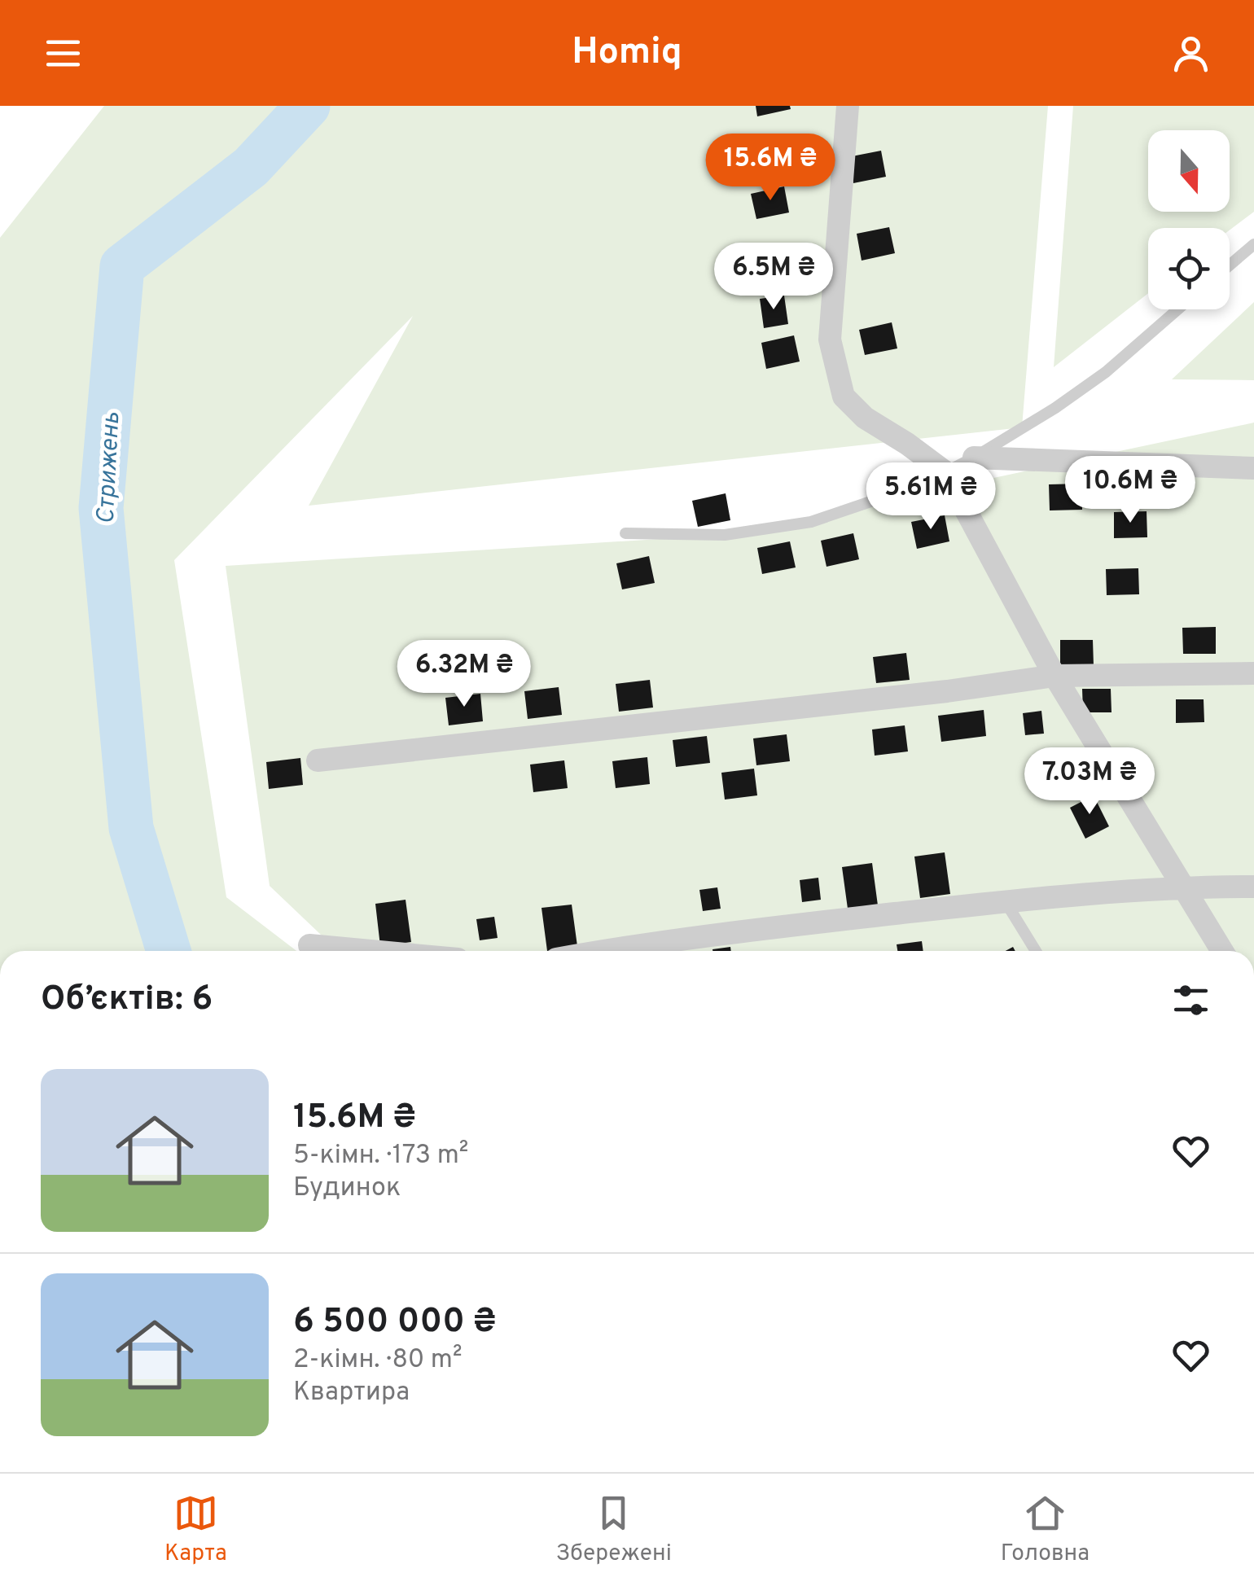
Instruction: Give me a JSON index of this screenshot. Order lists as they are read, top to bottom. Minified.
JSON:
{"water":["Стрижень"],"north":"bottom","page":{"header":"Homiq","price":["15.6M ₴","6.5M ₴","10.6M ₴","5.61M ₴","6.32M ₴","7.03M ₴"],"heading":"Об’єктів: 6","list":[{"name":"15.6M ₴","note":"5-кімн. · 173 m² · Будинок"},{"name":"6 500 000 ₴","note":"2-кімн. · 80 m² · Квартира"}],"tabs":["Карта","Збережені","Головна"]}}
